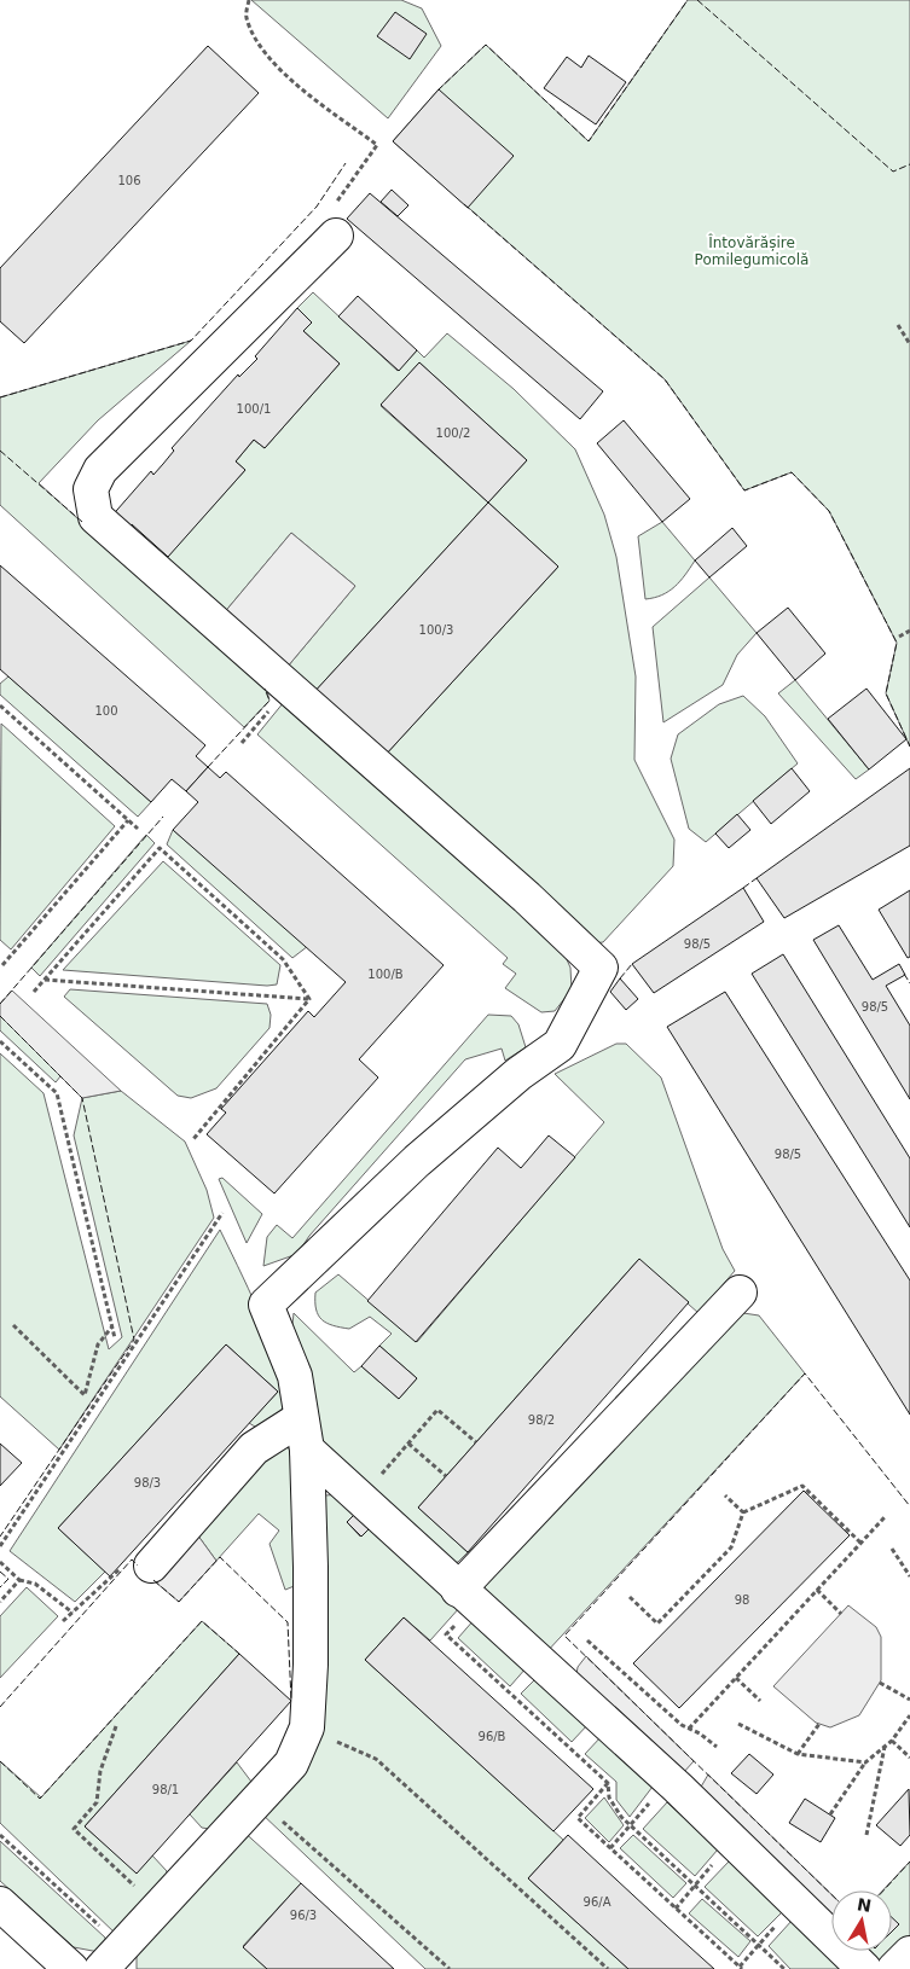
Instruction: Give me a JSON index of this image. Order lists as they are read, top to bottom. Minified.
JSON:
{"parks":["Întovărășire Pomilegumicolă"],"house_numbers":["106","100/1","100/2","100/3","100","98/5","100/B","98/5","98/5","98/2","98/3","98","96/B","98/1","96/A","96/3"],"north":"top"}
